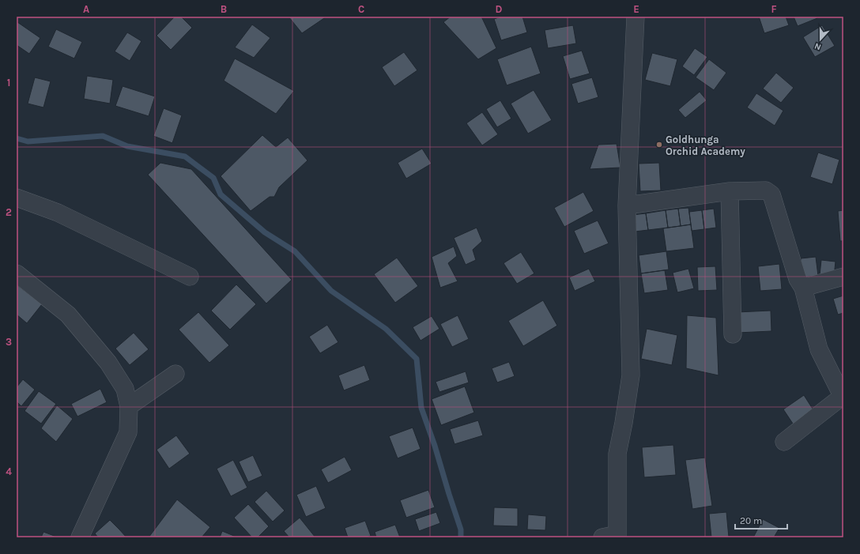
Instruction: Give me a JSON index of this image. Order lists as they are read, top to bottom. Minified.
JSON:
{"places":["Goldhunga Orchid Academy"],"scale_bar":"20 m","north":"bottom","grid":{"columns":["A","B","C","D","E","F"],"rows":["1","2","3","4"]}}
